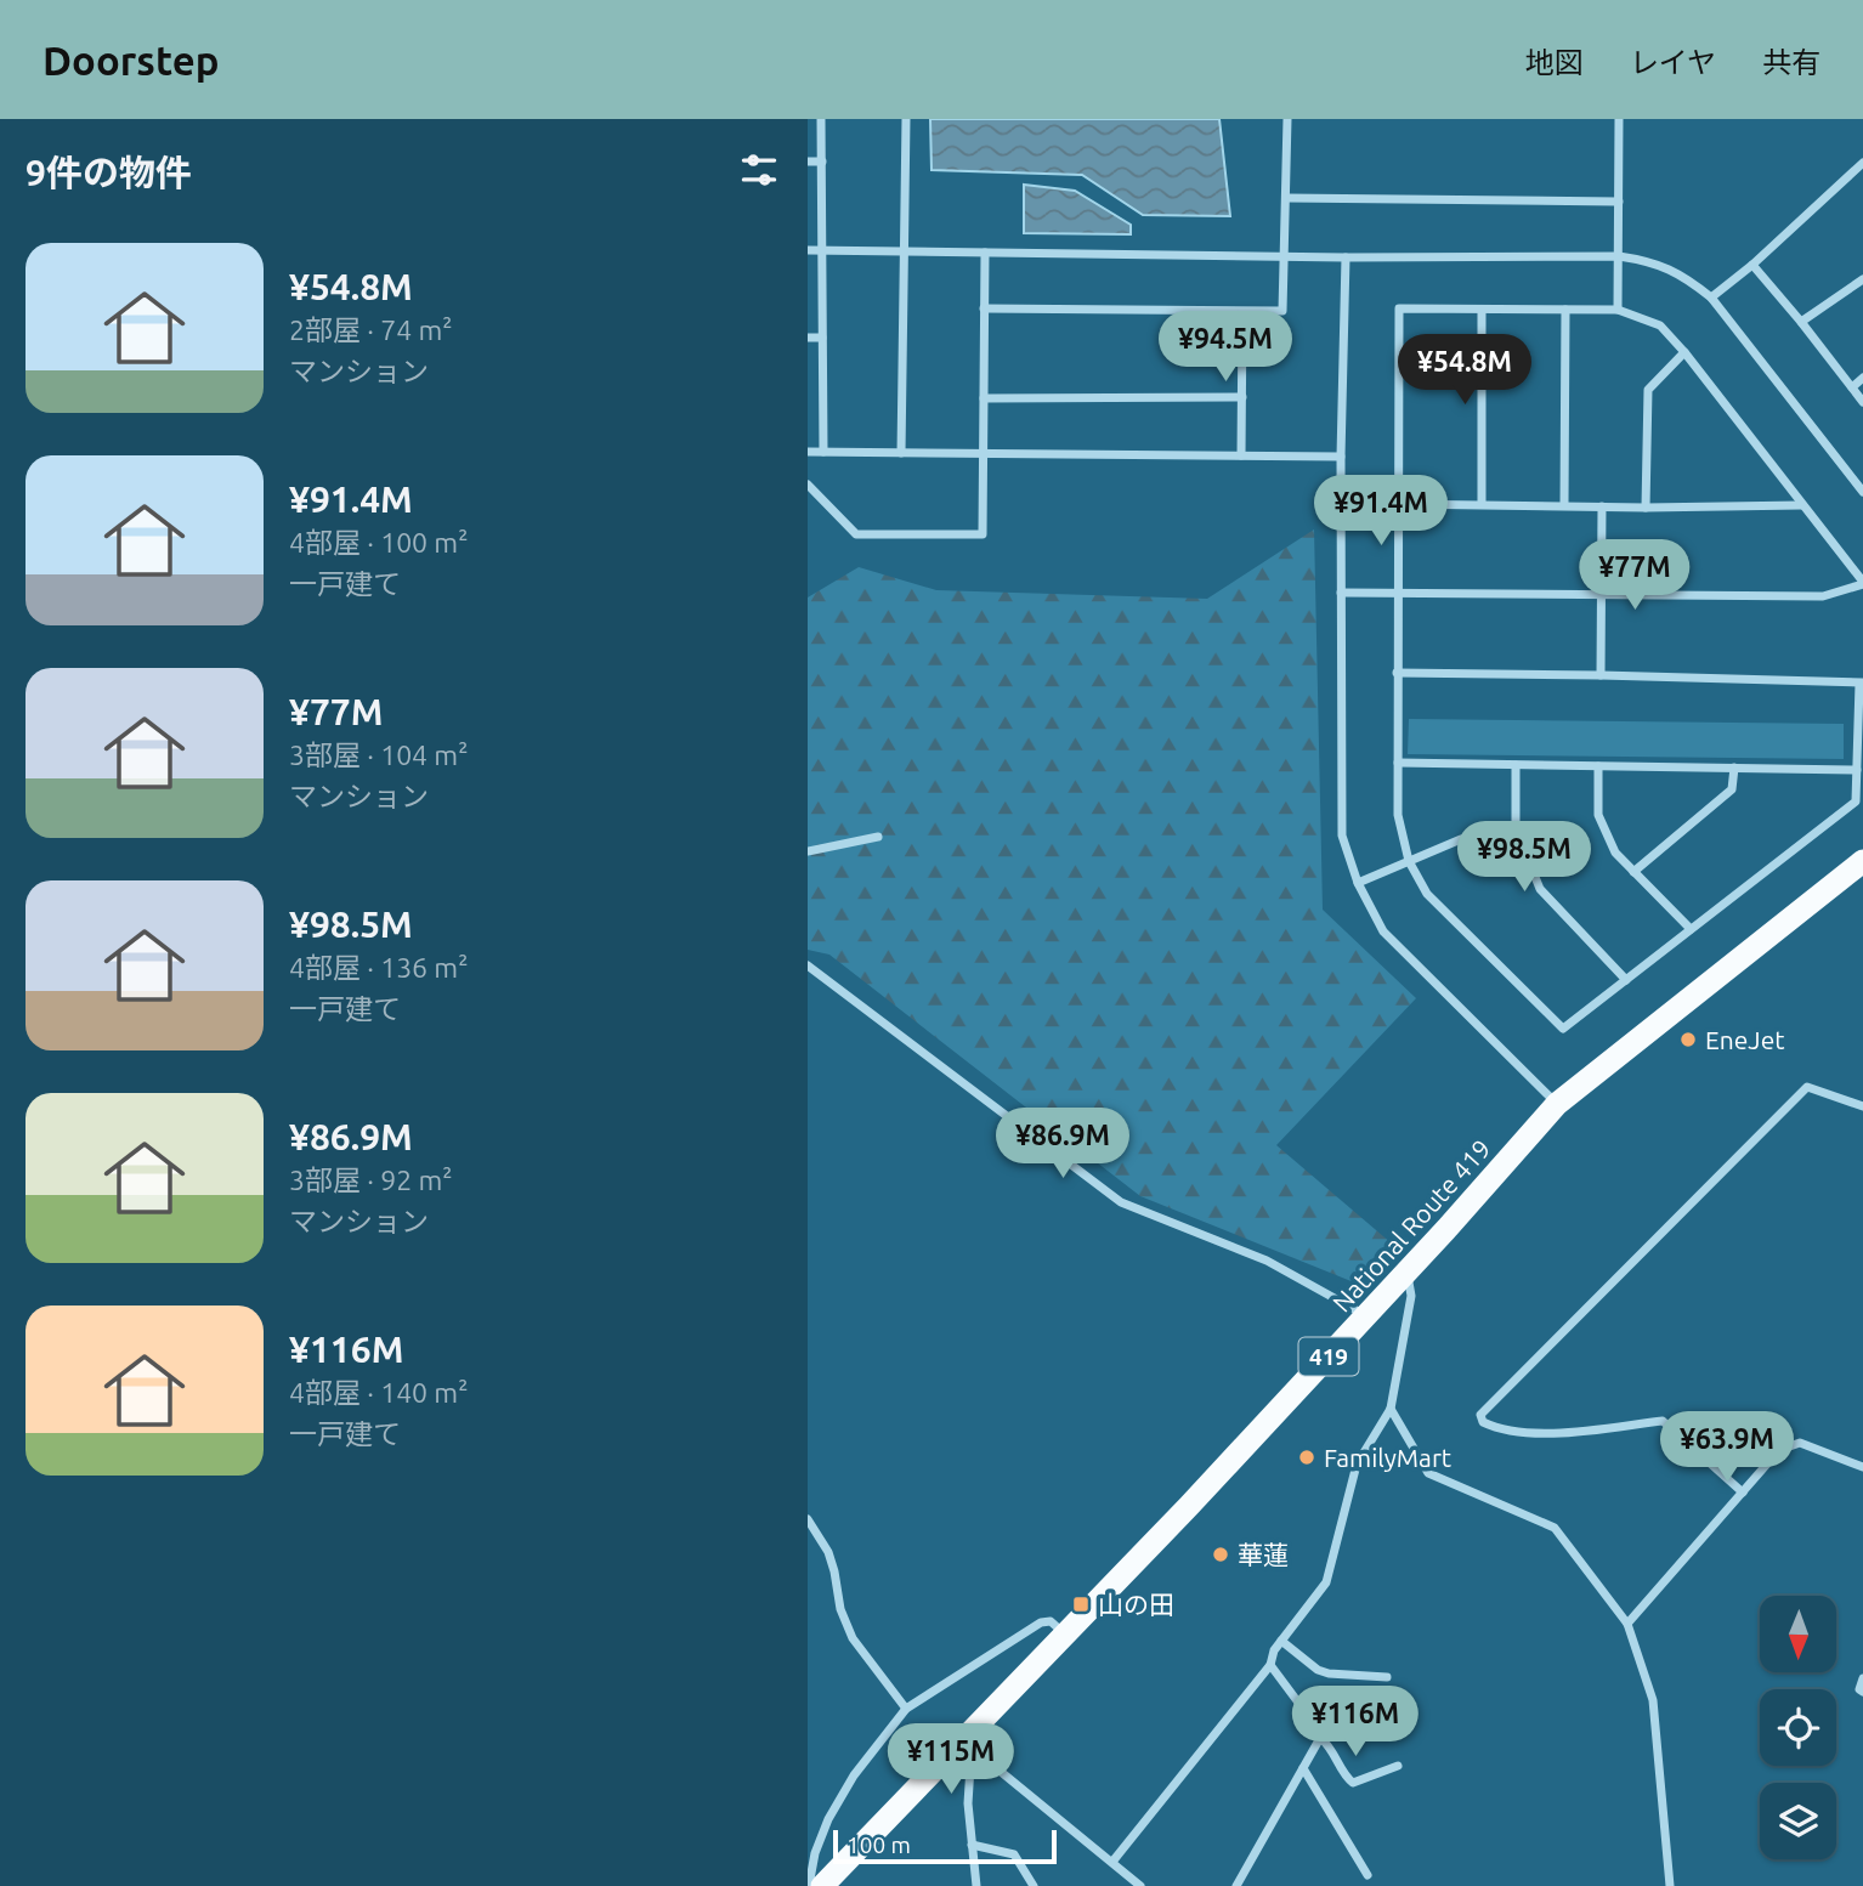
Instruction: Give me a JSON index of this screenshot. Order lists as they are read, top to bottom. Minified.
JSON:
{"streets":{"highway":["National Route 419","419"]},"places":{"other":["EneJet","FamilyMart","華蓮"],"transit":["山の田"]},"scale_bar":"100 m","north":"bottom","page":{"header":"Doorstep","nav":["地図","レイヤ","共有"],"heading":"9件の物件","list":[{"name":"¥54.8M","note":"2部屋 · 74 m² · マンション"},{"name":"¥91.4M","note":"4部屋 · 100 m² · 一戸建て"},{"name":"¥77M","note":"3部屋 · 104 m² · マンション"},{"name":"¥98.5M","note":"4部屋 · 136 m² · 一戸建て"},{"name":"¥86.9M","note":"3部屋 · 92 m² · マンション"},{"name":"¥116M","note":"4部屋 · 140 m² · 一戸建て"}],"price":["¥94.5M","¥54.8M","¥91.4M","¥77M","¥98.5M","¥86.9M","¥63.9M","¥116M","¥115M"],"scale":"100 m"}}
